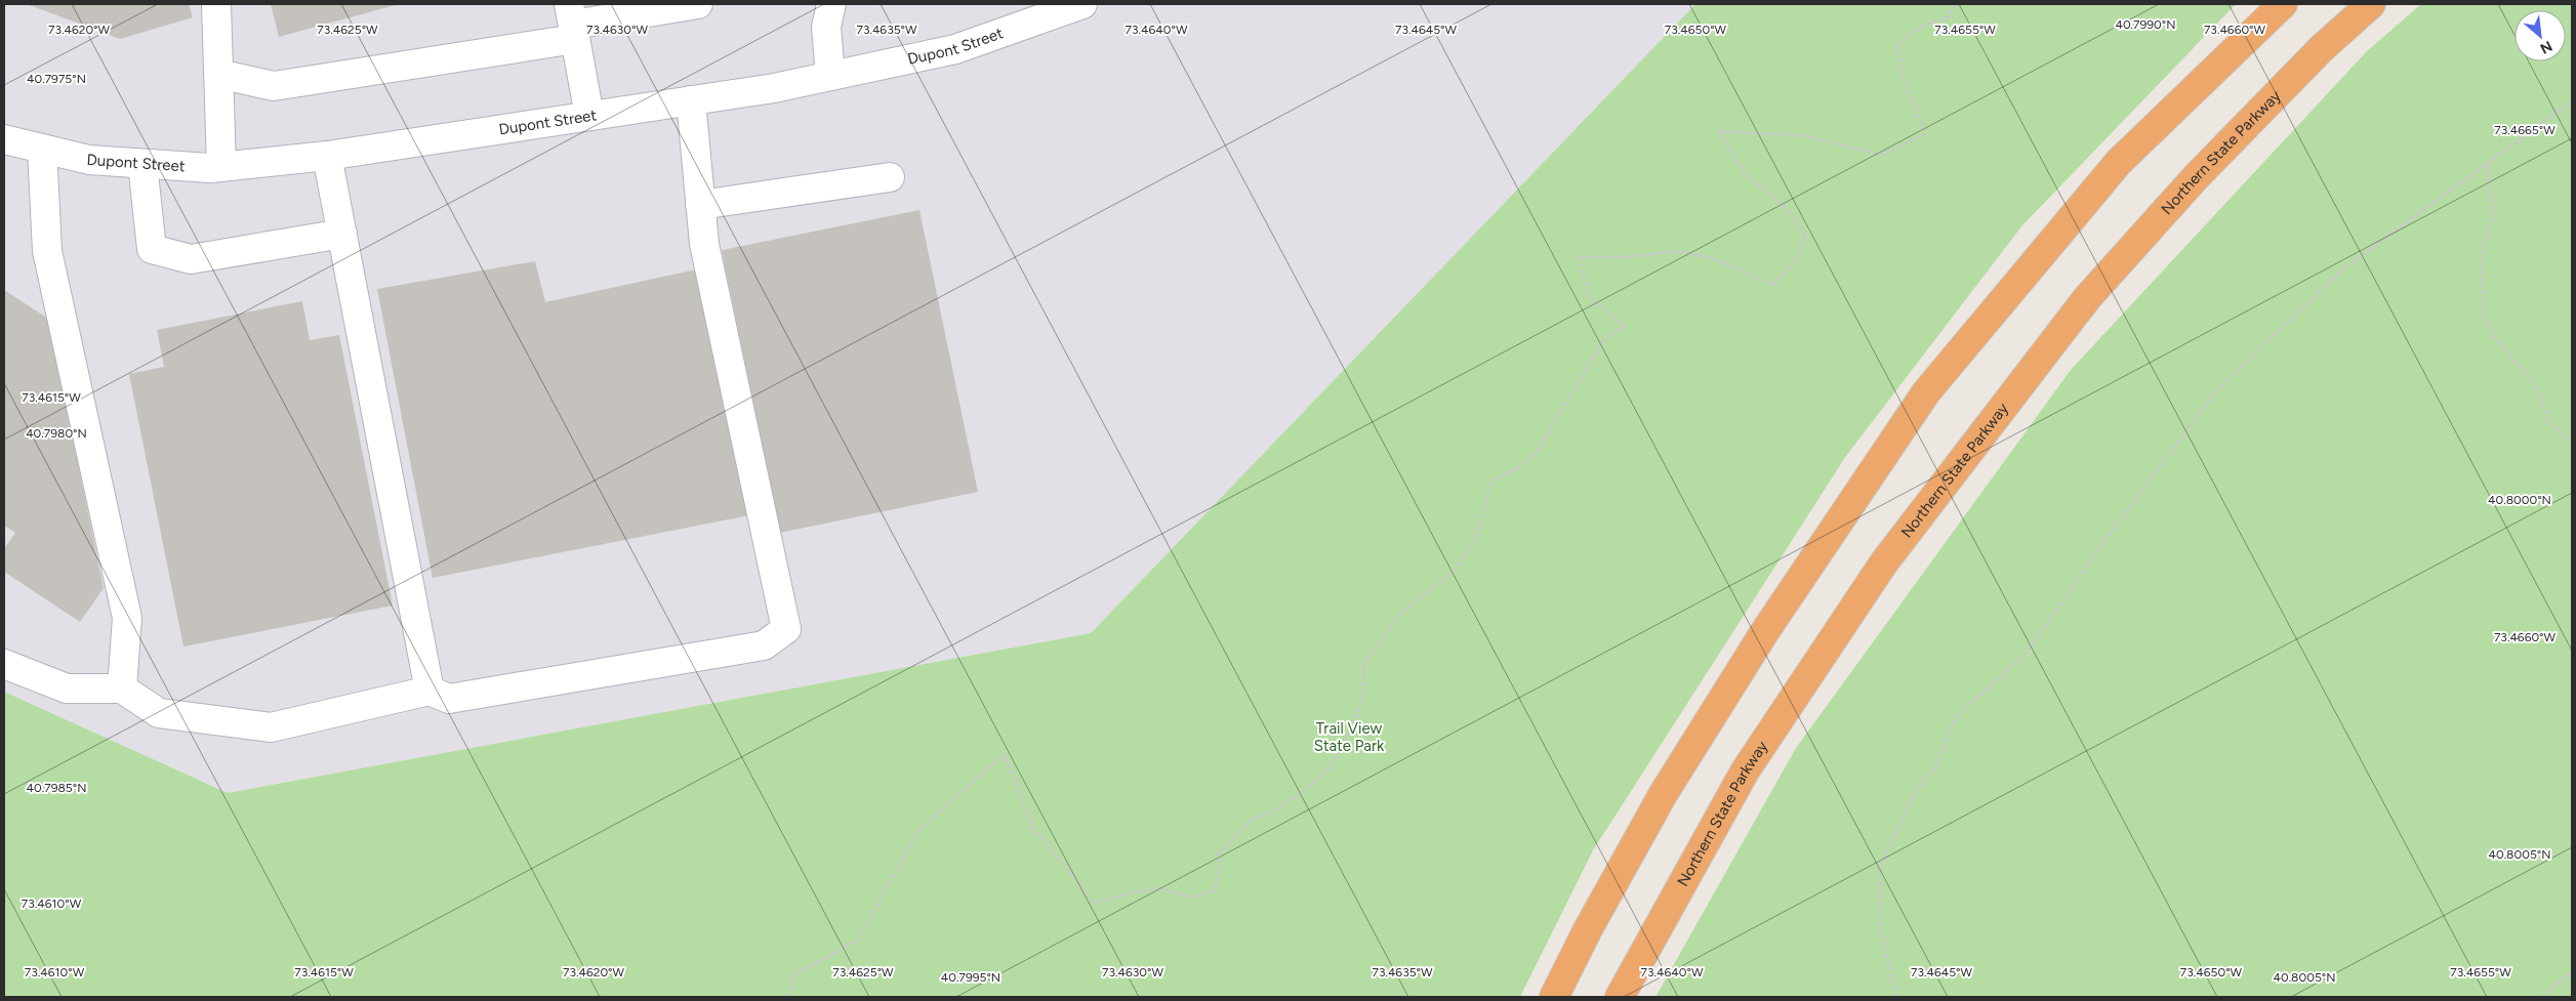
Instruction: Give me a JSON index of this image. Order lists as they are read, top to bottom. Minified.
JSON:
{"streets":{"highway":["Northern State Parkway"],"street":["Dupont Street"]},"parks":["Trail View State Park"],"north":"bottom right","coordinates":["40.7990°N","73.4620°W","73.4625°W","73.4630°W","73.4635°W","73.4640°W","73.4645°W","73.4650°W","73.4655°W","73.4660°W","40.7975°N","73.4665°W","73.4615°W","40.7980°N","40.8000°N","40.7985°N","40.8005°N","73.4610°W","40.7995°N"]}
